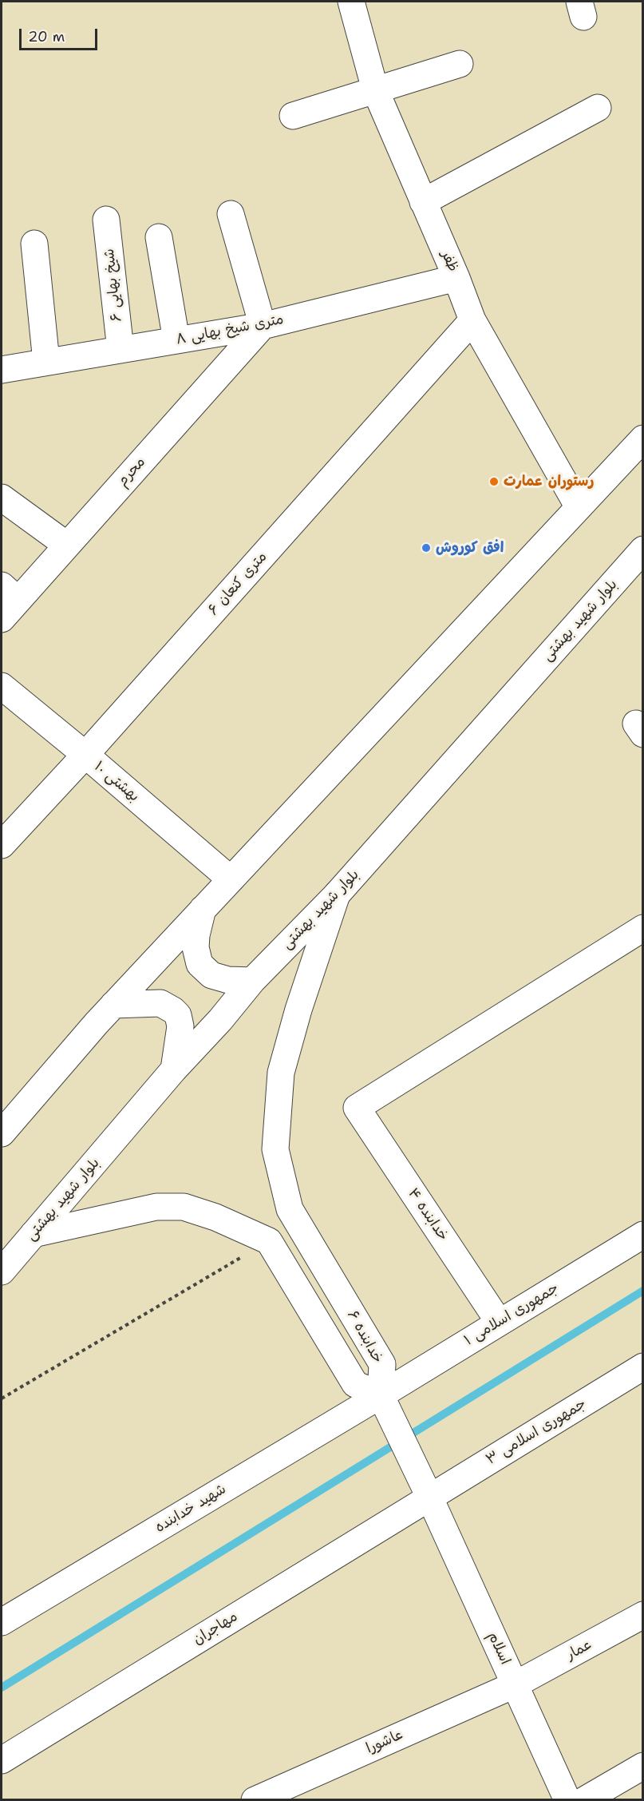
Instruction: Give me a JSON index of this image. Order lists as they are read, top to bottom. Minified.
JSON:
{"streets":{"street":["ظفر","شیخ بهایی ۶","۸ متری شیخ بهایی","محرم","۶ متری کنعان","بلوار شهید بهشتی","بهشتی ۱۰","خدابنده ۴","جمهوری اسلامی ۱","خدابنده ۶","جمهوری اسلامی ۳","شهید خدابنده","مهاجران","اسلام","عمار","عاشورا"]},"crossings":[["ظفر","۸ متری شیخ بهایی"],["ظفر","۶ متری کنعان"],["شیخ بهایی ۶","۸ متری شیخ بهایی"],["۸ متری شیخ بهایی","محرم"],["۶ متری کنعان","بهشتی ۱۰"],["بلوار شهید بهشتی","خدابنده ۶"],["خدابنده ۴","جمهوری اسلامی ۱"],["جمهوری اسلامی ۱","خدابنده ۶"],["جمهوری اسلامی ۱","شهید خدابنده"],["جمهوری اسلامی ۱","اسلام"],["خدابنده ۶","شهید خدابنده"],["خدابنده ۶","اسلام"],["جمهوری اسلامی ۳","مهاجران"],["جمهوری اسلامی ۳","اسلام"],["شهید خدابنده","اسلام"],["مهاجران","اسلام"],["اسلام","عمار"],["اسلام","عاشورا"],["عمار","عاشورا"]],"places":["رستوران عمارت","افق کوروش"],"scale_bar":"20 m"}
